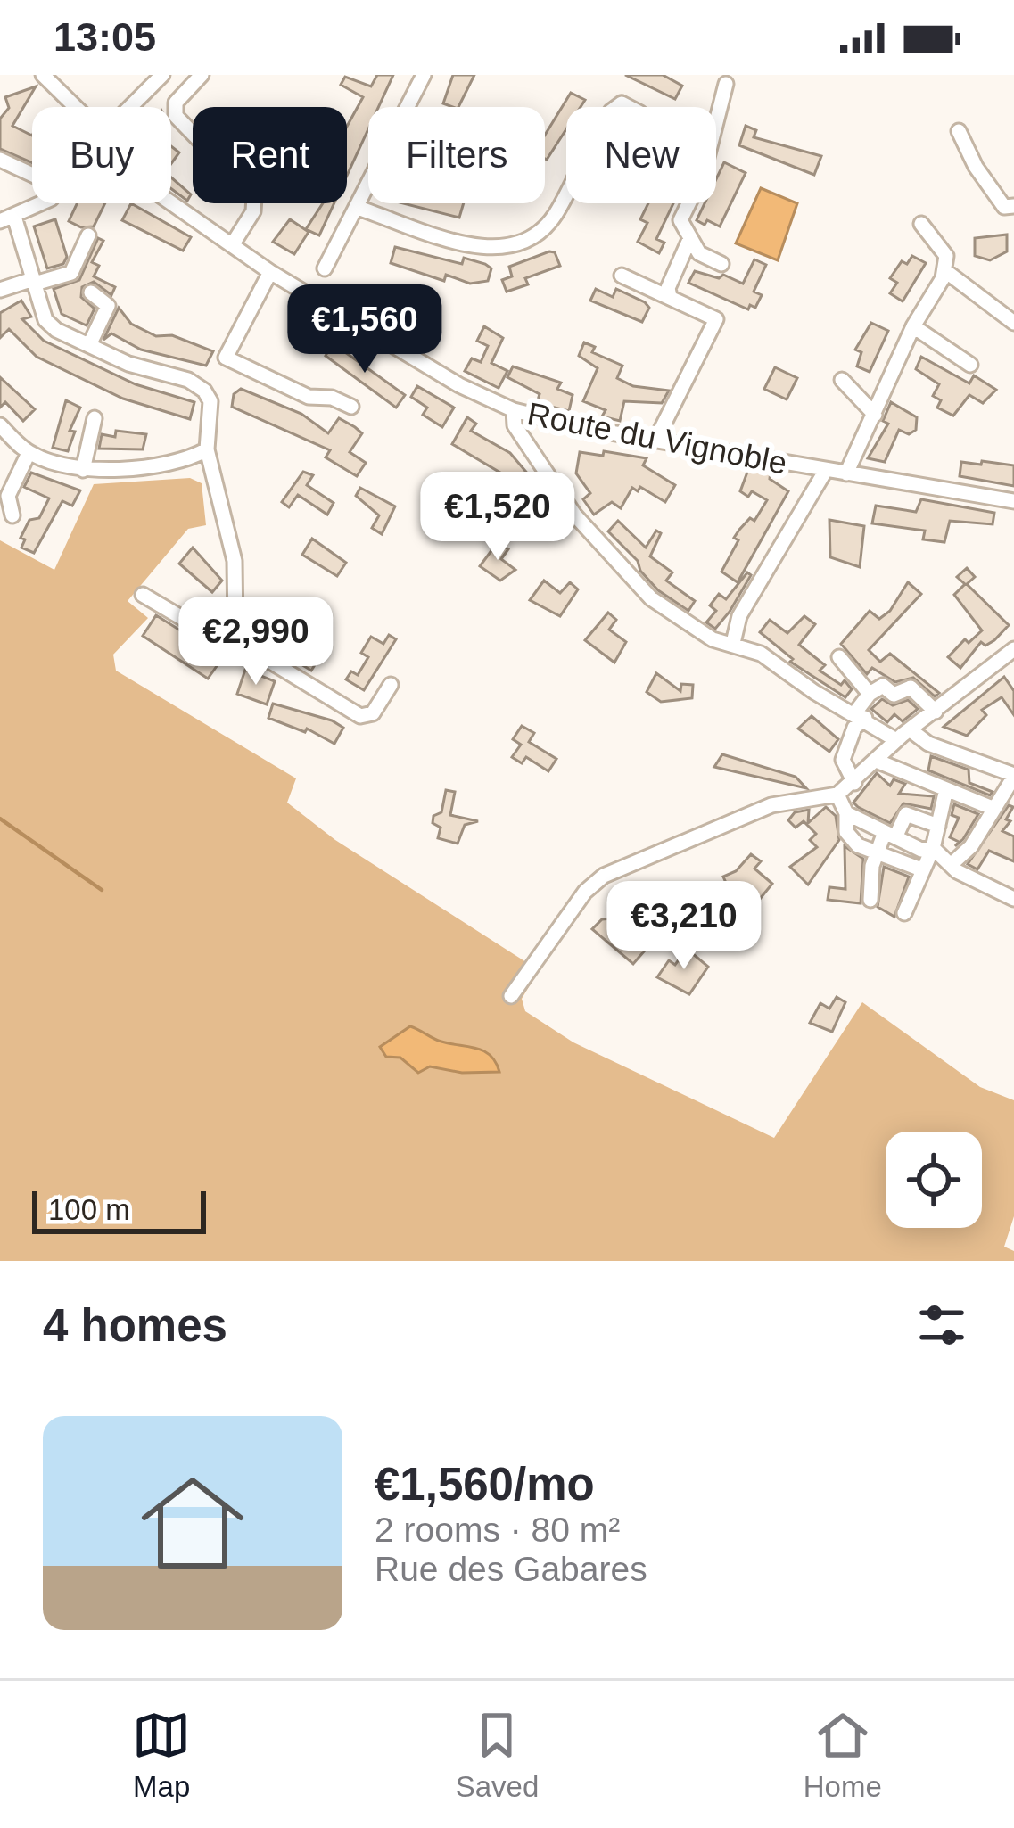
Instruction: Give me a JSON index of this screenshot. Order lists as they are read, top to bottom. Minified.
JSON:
{"streets":{"street":["Route du Vignoble"]},"scale_bar":"100 m","page":{"status":"13:05","chip":["Buy","Rent","Filters","New"],"price":["€1,560","€1,520","€2,990","€3,210"],"scale":"100 m","heading":"4 homes","list":[{"name":"€1,560/mo","note":"2 rooms · 80 m² · Rue des Gabares"}],"tabs":["Map","Saved","Home"]}}
